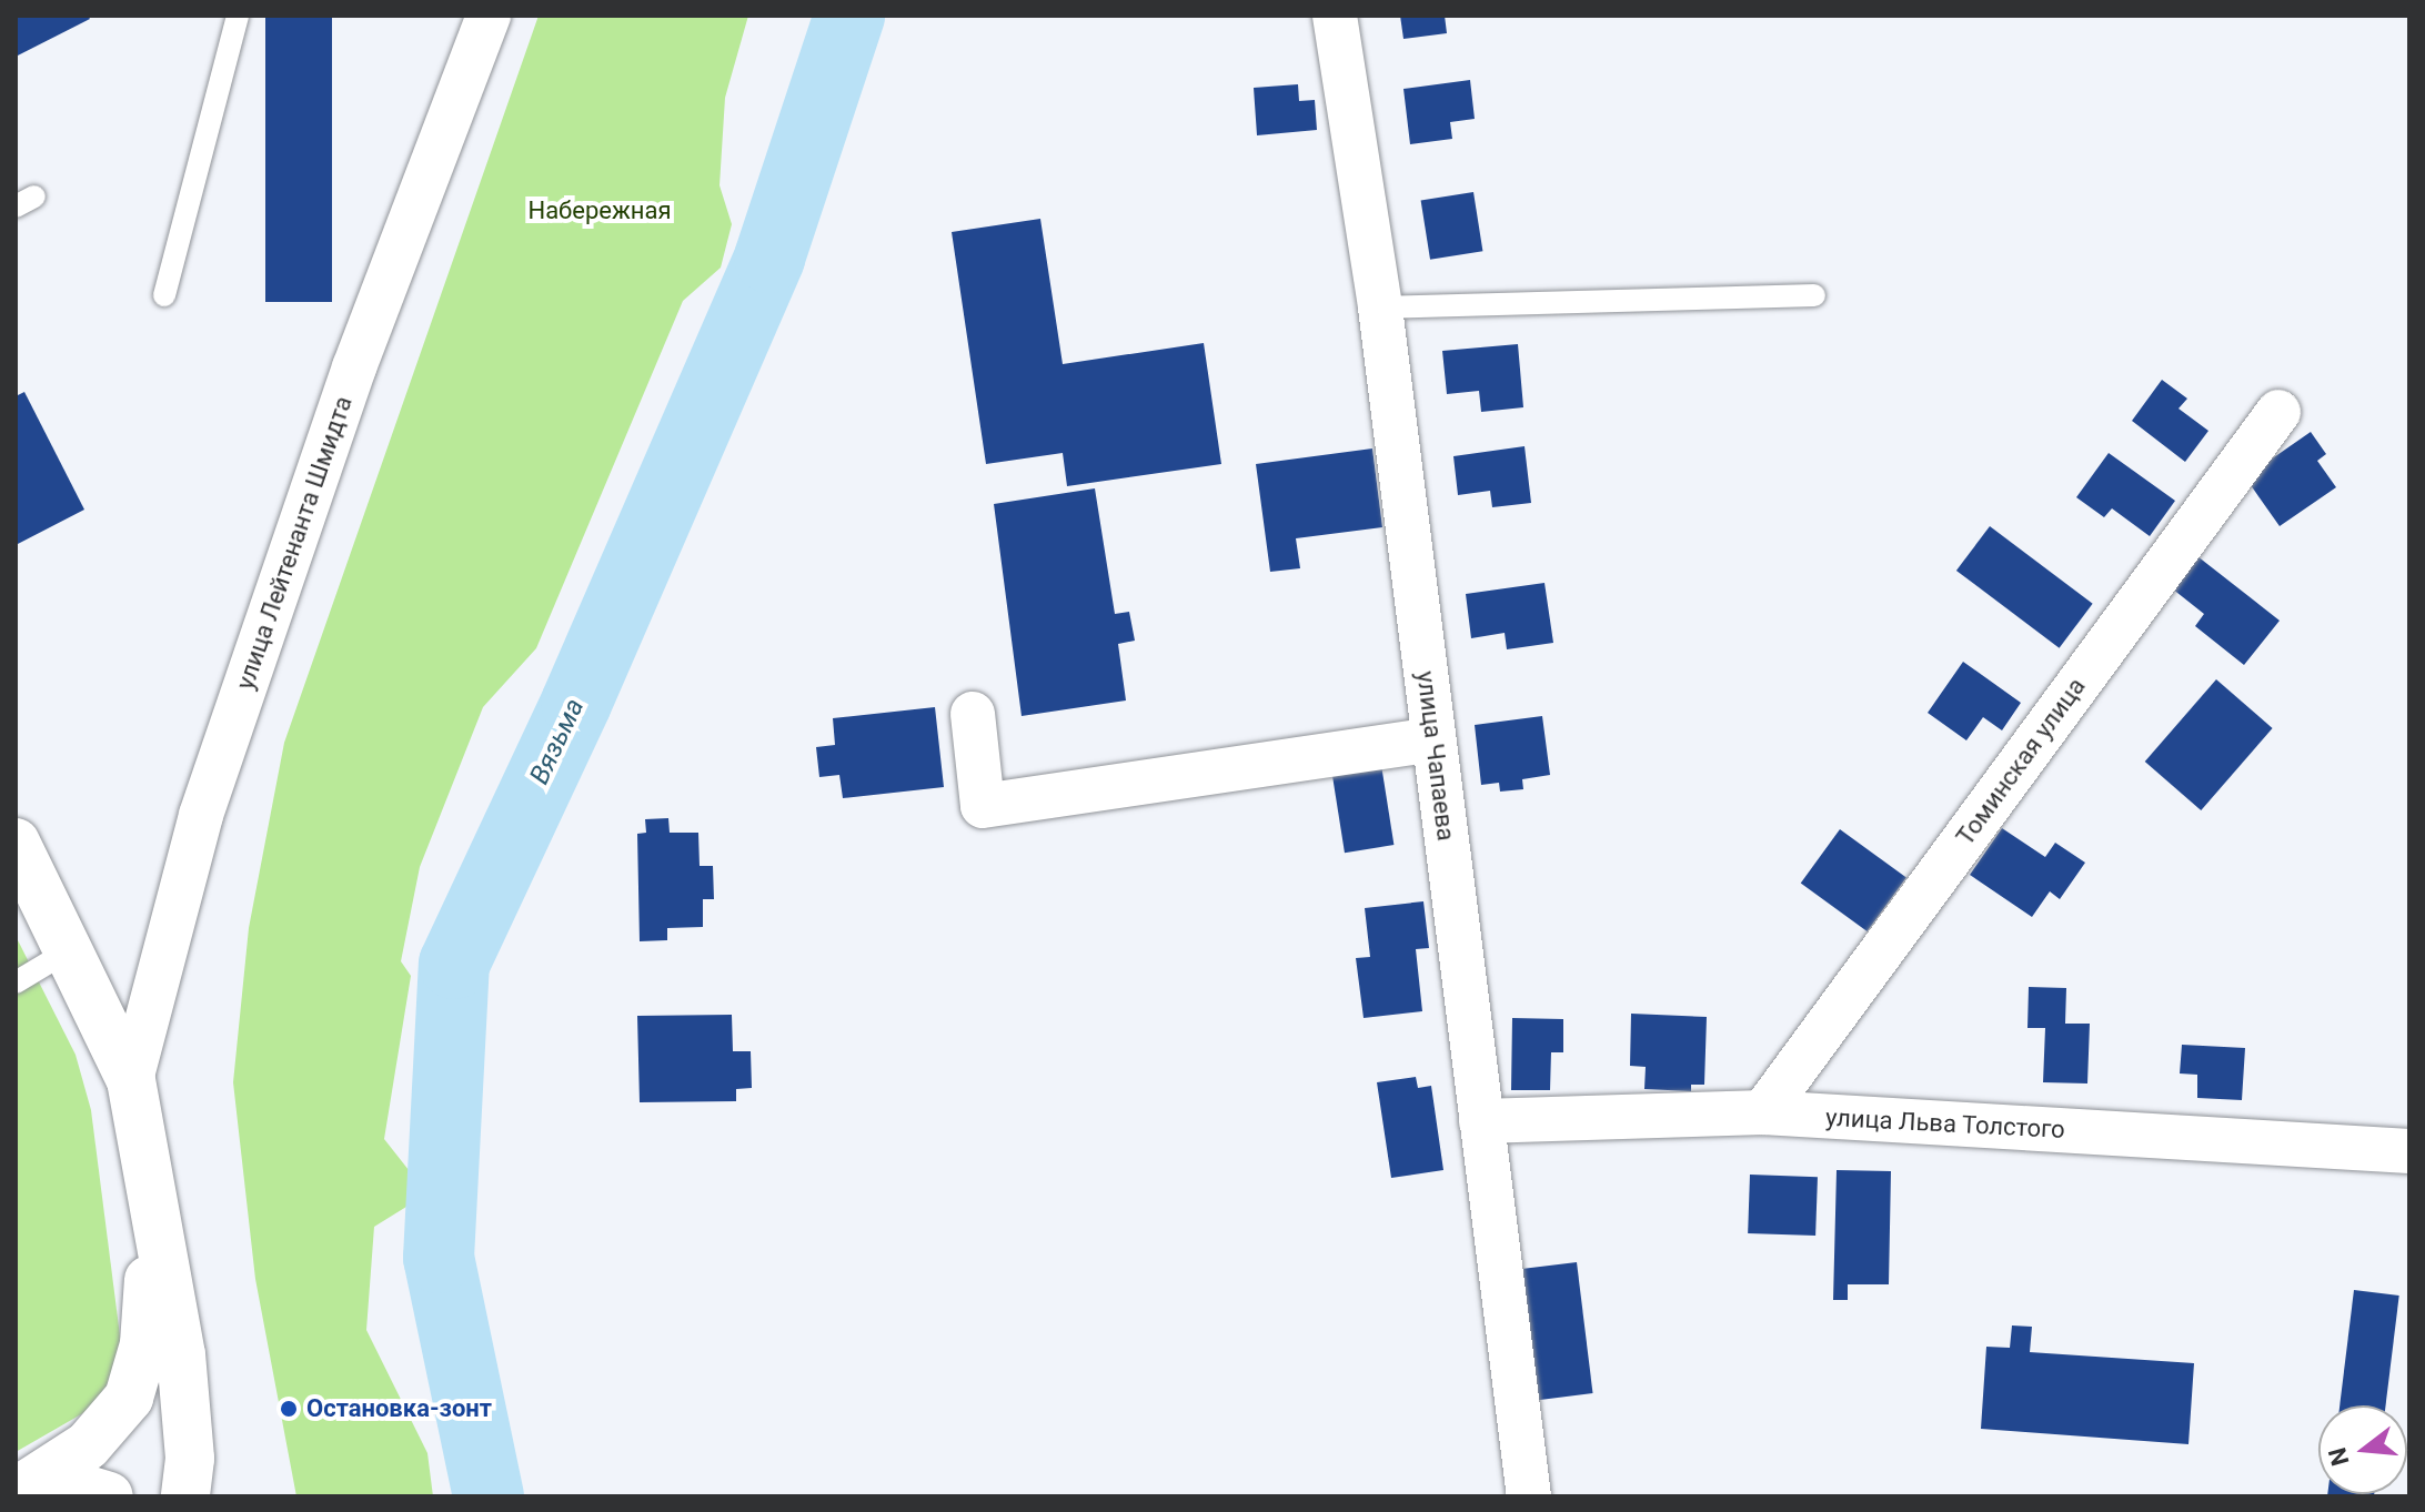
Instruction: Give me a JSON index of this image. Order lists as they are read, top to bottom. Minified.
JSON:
{"streets":{"street":["улица Лейтенанта Шмидта","улица Чапаева","Томинская улица","улица Льва Толстого"]},"crossings":[["улица Чапаева","улица Льва Толстого"],["Томинская улица","улица Льва Толстого"]],"water":["Вязьма"],"parks":["Набережная"],"places":["Остановка-зонт"],"north":"left"}
